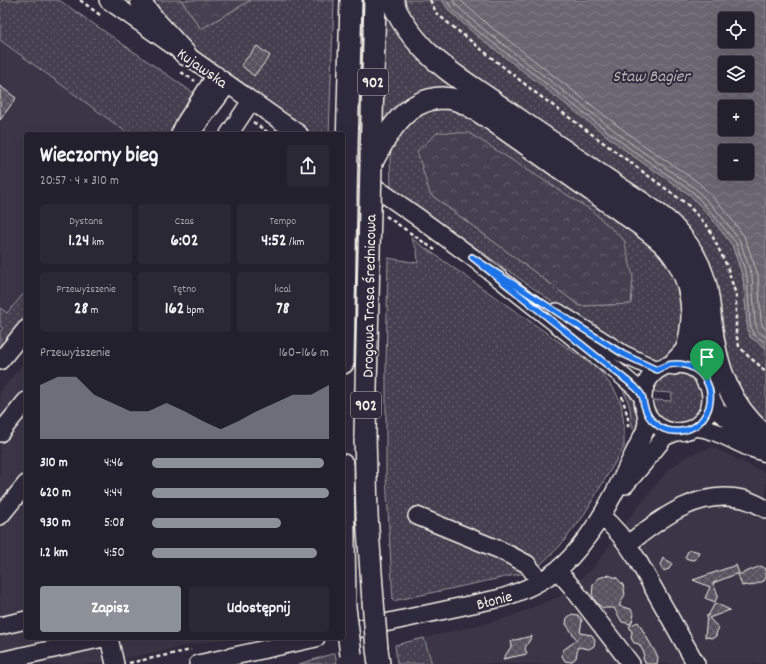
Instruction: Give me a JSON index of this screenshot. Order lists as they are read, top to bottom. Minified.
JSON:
{"streets":{"main road":["902","Drogowa Trasa Średnicowa"],"street":["Kujawska","Błonie"]},"water":["Staw Bagier"],"page":{"map_buttons":["+","−"],"heading":["Wieczorny bieg","20:57 · 4 × 310 m"],"stats":[["Dystans","1.24 km"],["Czas","6:02"],["Tempo","4:52 /km"],["Przewyższenie","28 m"],["Tętno","162 bpm"],["kcal","78"]],"chart":["Przewyższenie","160–166 m"],"list":[{"name":"310 m","note":"4:46"},{"name":"620 m","note":"4:44"},{"name":"930 m","note":"5:08"},{"name":"1.2 km","note":"4:50"}],"buttons":["Zapisz","Udostępnij"]}}
